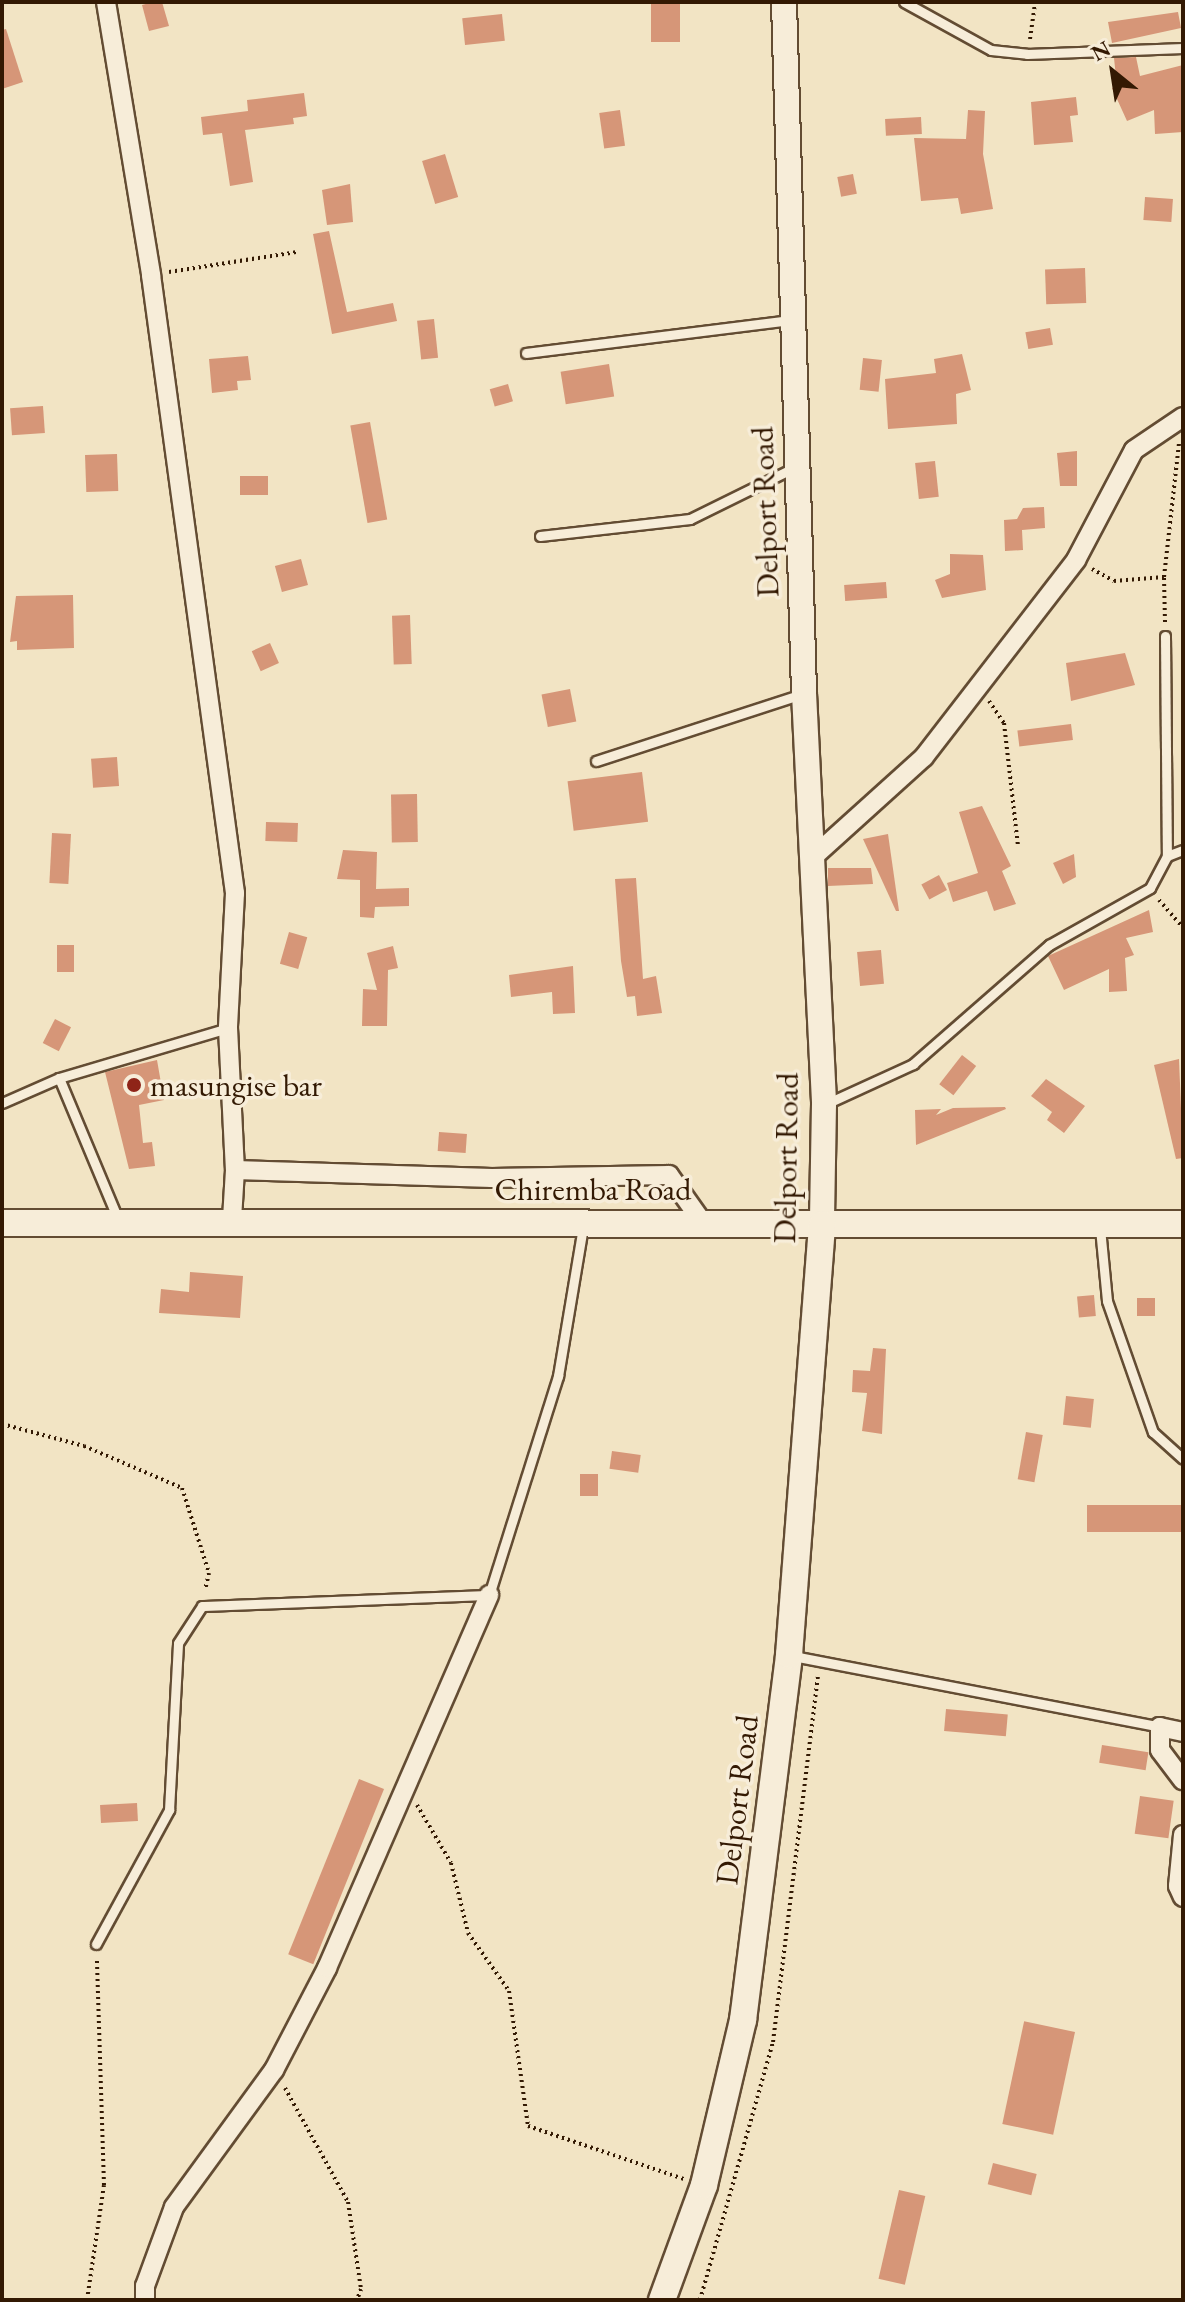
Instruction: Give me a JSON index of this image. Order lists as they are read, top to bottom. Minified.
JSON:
{"streets":{"main road":["Delport Road","Chiremba Road"]},"crossings":[["Delport Road","Chiremba Road"]],"places":["masungise bar"],"north":"top left"}
